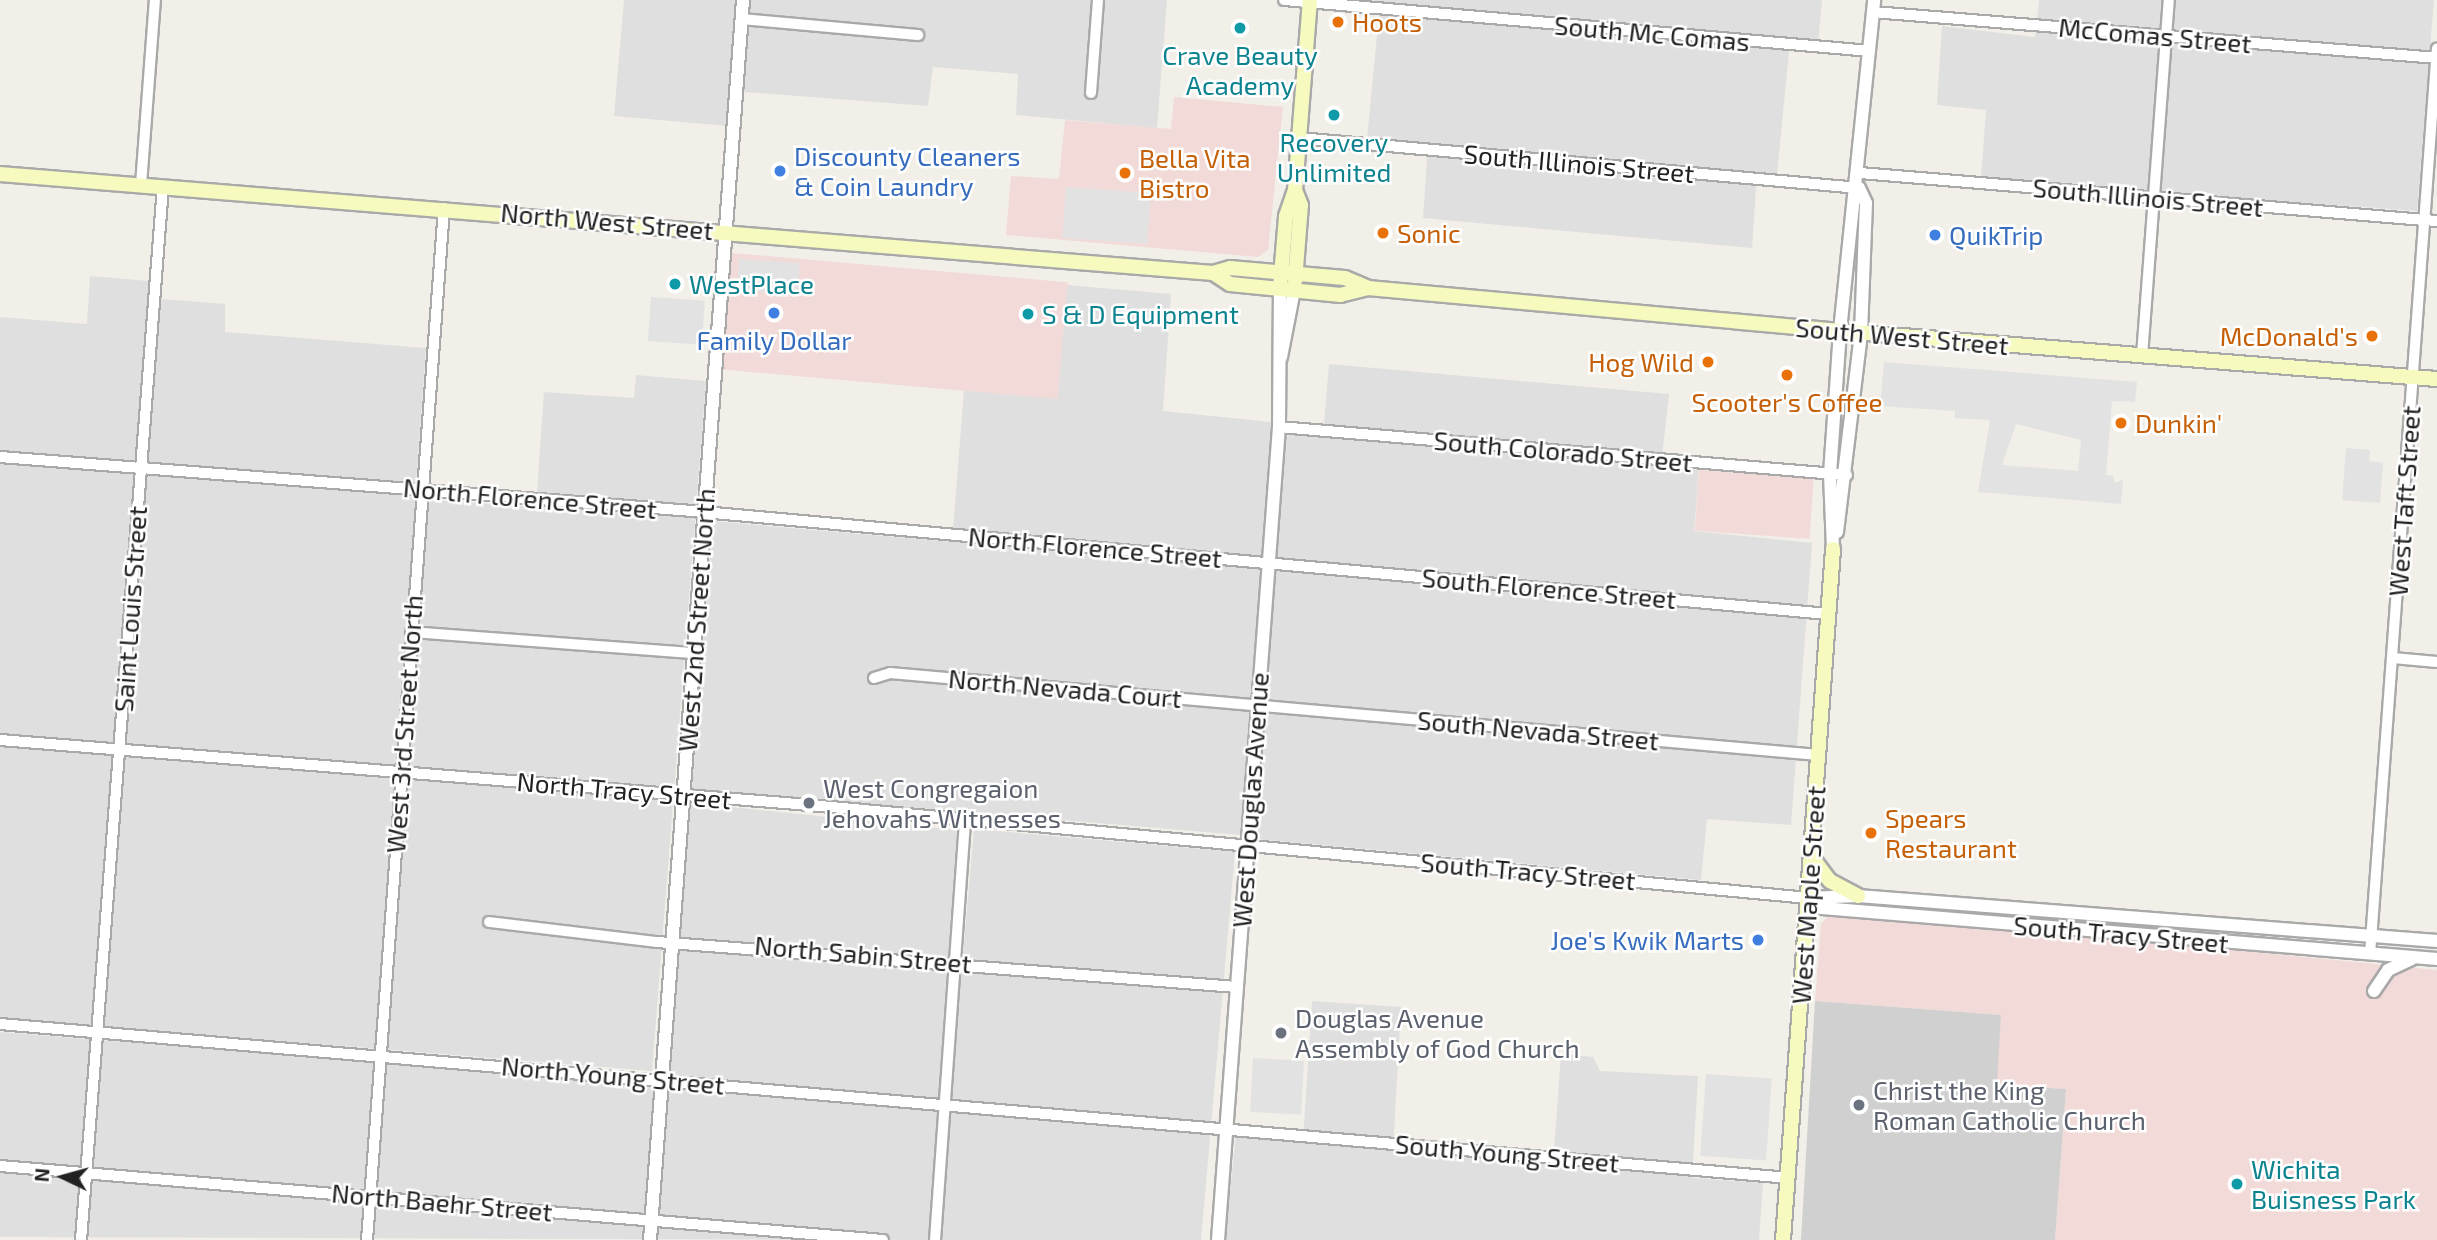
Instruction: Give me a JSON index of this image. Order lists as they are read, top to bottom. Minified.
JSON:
{"streets":{"main road":["North West Street","South West Street","West Douglas Avenue","West Maple Street"],"street":["South Mc Comas","McComas Street","South Illinois Street","South Colorado Street","North Florence Street","West Taft Street","South Florence Street","Saint Louis Street","West 2nd Street North","North Nevada Court","West 3rd Street North","South Nevada Street","North Tracy Street","South Tracy Street","North Sabin Street","North Young Street","South Young Street","North Baehr Street"]},"crossings":[["South Mc Comas","West Douglas Avenue"],["South Mc Comas","West Maple Street"],["McComas Street","West Taft Street"],["McComas Street","West Maple Street"],["South Illinois Street","West Taft Street"],["South Illinois Street","West Douglas Avenue"],["South Illinois Street","West Maple Street"],["North West Street","South West Street"],["North West Street","Saint Louis Street"],["North West Street","West 2nd Street North"],["North West Street","West 3rd Street North"],["North West Street","West Douglas Avenue"],["South West Street","West Taft Street"],["South West Street","West Douglas Avenue"],["South West Street","West Maple Street"],["South Colorado Street","West Douglas Avenue"],["South Colorado Street","West Maple Street"],["North Florence Street","South Florence Street"],["North Florence Street","Saint Louis Street"],["North Florence Street","West 2nd Street North"],["North Florence Street","West 3rd Street North"],["North Florence Street","West Douglas Avenue"],["West Taft Street","South Tracy Street"],["South Florence Street","West Douglas Avenue"],["South Florence Street","West Maple Street"],["Saint Louis Street","North Tracy Street"],["Saint Louis Street","North Young Street"],["Saint Louis Street","North Baehr Street"],["West 2nd Street North","North Tracy Street"],["West 2nd Street North","North Sabin Street"],["West 2nd Street North","North Young Street"],["West 2nd Street North","North Baehr Street"],["North Nevada Court","South Nevada Street"],["North Nevada Court","West Douglas Avenue"],["West 3rd Street North","North Tracy Street"],["West 3rd Street North","North Young Street"],["West 3rd Street North","North Baehr Street"],["South Nevada Street","West Douglas Avenue"],["South Nevada Street","West Maple Street"],["North Tracy Street","West Douglas Avenue"],["North Tracy Street","South Tracy Street"],["West Douglas Avenue","South Tracy Street"],["West Douglas Avenue","North Sabin Street"],["West Douglas Avenue","North Young Street"],["West Douglas Avenue","South Young Street"],["South Tracy Street","West Maple Street"],["West Maple Street","South Young Street"],["North Young Street","South Young Street"]],"places":["Hoots","Crave Beauty Academy","Recovery Unlimited","Discounty Cleaners & Coin Laundry","Bella Vita Bistro","Sonic","QuikTrip","WestPlace","Family Dollar","S & D Equipment","McDonald's","Hog Wild","Scooter's Coffee","Dunkin'","West Congregaion Jehovahs Witnesses","Spears Restaurant","Joe's Kwik Marts","Douglas Avenue Assembly of God Church","Christ the King Roman Catholic Church","Wichita Buisness Park"],"north":"left"}
